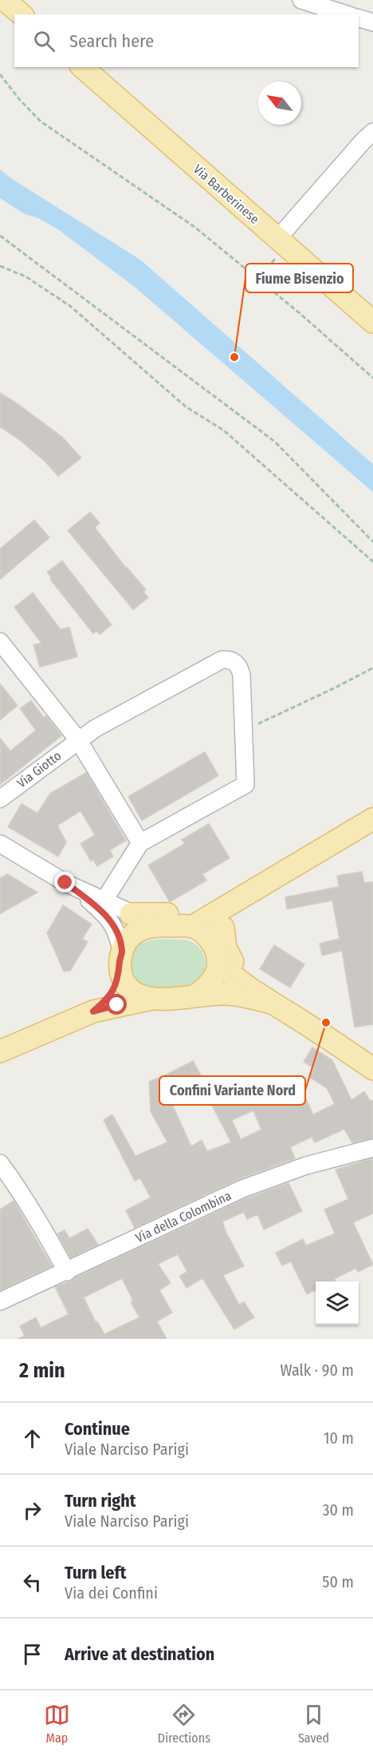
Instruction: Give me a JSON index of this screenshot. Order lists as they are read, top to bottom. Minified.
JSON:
{"streets":{"main road":["Via Barberinese"],"street":["Via Giotto","Via della Colombina"]},"places":["Fiume Bisenzio","Confini Variante Nord"],"north":"top left","page":{"search":"Search here","heading":["2 min","Walk · 90 m"],"list":[["Continue","Viale Narciso Parigi","10 m"],["Turn right","Viale Narciso Parigi","30 m"],["Turn left","Via dei Confini","50 m"],"Arrive at destination"],"nav":["Map","Directions","Saved"]}}
